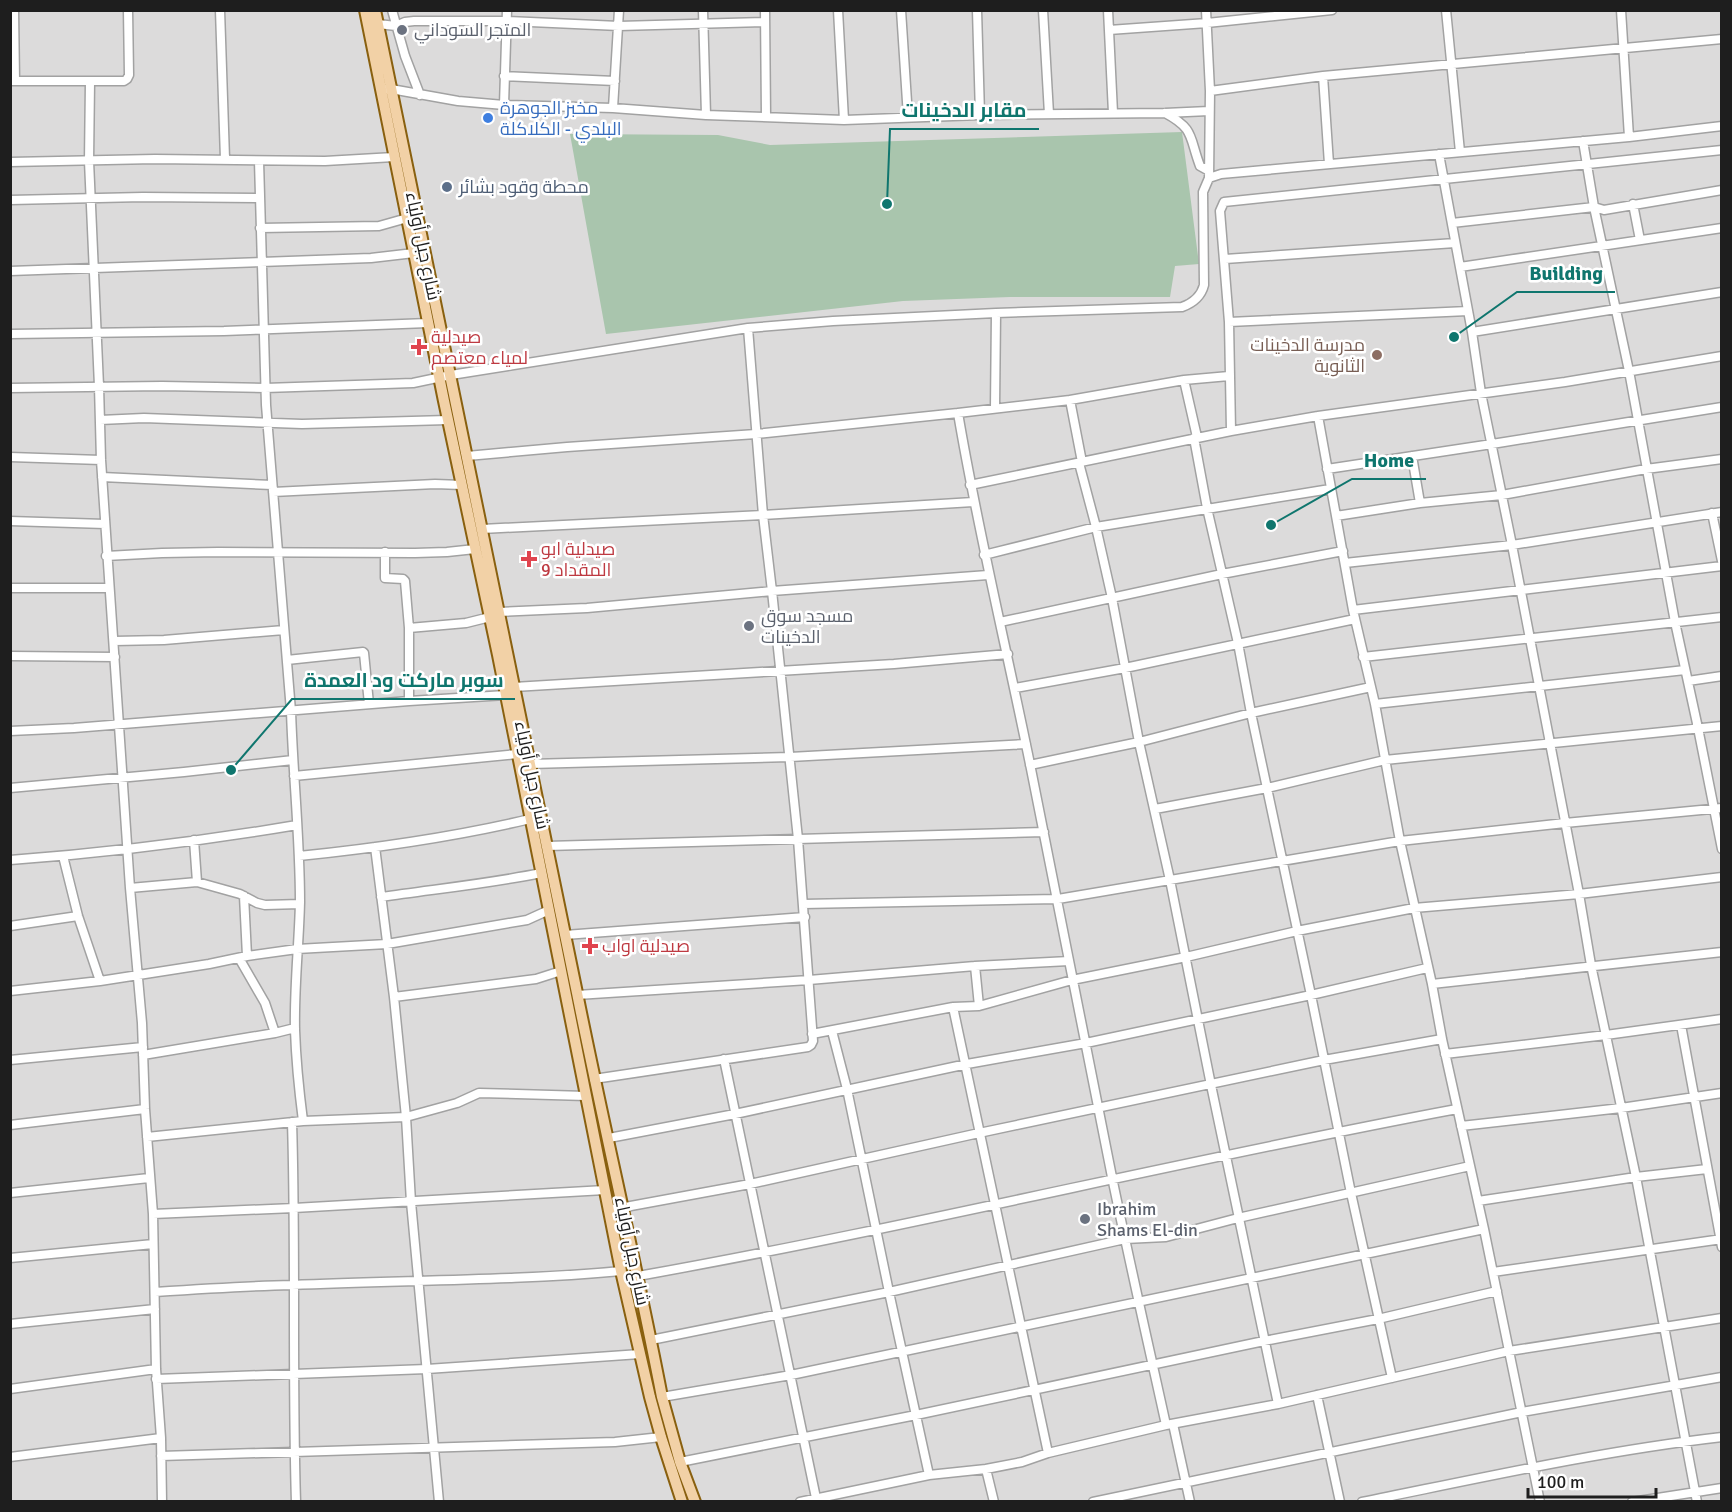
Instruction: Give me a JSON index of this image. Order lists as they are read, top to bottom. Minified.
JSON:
{"streets":{"main road":["شارع جبل أولياء"]},"places":{"other":["المتجر السوداني","مخبز الجوهرة البلدي - الكلاكلة","محطة وقود بشائر","مقابر الدخينات","Building","مدرسة الدخينات الثانوية","Home","مسجد سوق الدخينات","سوبر ماركت ود العمدة","Ibrahim Shams El-din"],"health":["صيدلية لمياء معتصم","صيدلية ابو المقداد 9","صيدلية اواب"]},"scale_bar":"100 m"}
